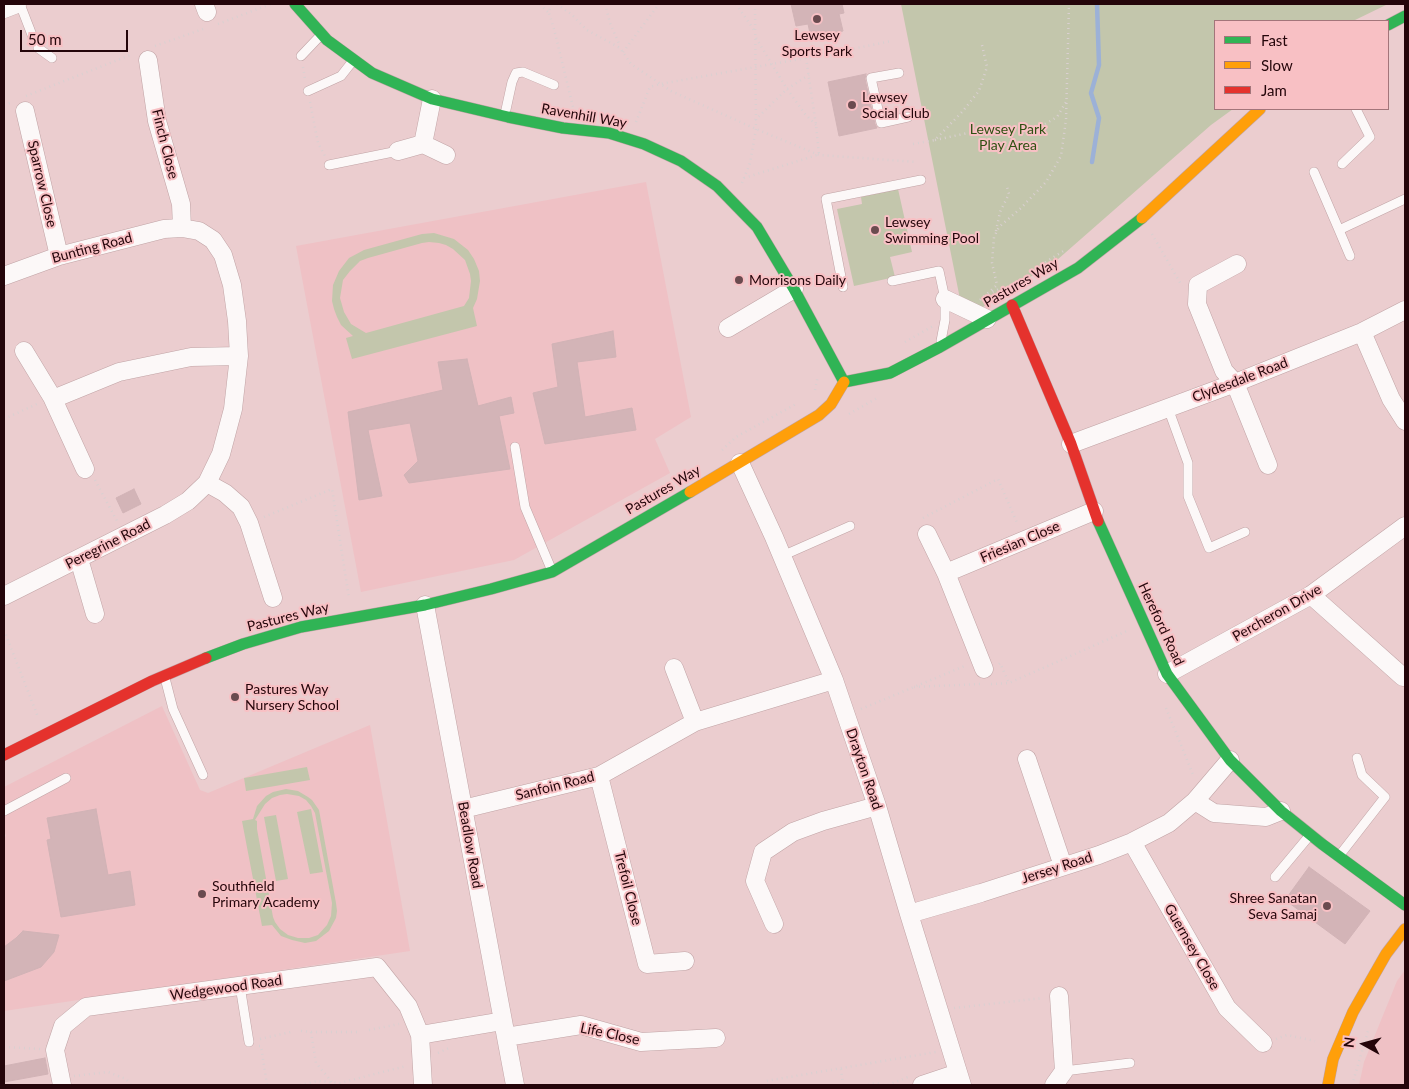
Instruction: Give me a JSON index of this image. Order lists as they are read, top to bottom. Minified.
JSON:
{"streets":{"street":["Ravenhill Way","Finch Close","Sparrow Close","Bunting Road","Pastures Way","Clydesdale Road","Friesian Close","Peregrine Road","Percheron Drive","Hereford Road","Drayton Road","Sanfoin Road","Beadlow Road","Jersey Road","Trefoil Close","Guernsey Close","Wedgewood Road","Life Close"]},"crossings":[["Ravenhill Way","Pastures Way"],["Finch Close","Bunting Road"],["Finch Close","Peregrine Road"],["Sparrow Close","Bunting Road"],["Bunting Road","Peregrine Road"],["Pastures Way","Hereford Road"],["Pastures Way","Drayton Road"],["Pastures Way","Beadlow Road"],["Clydesdale Road","Hereford Road"],["Friesian Close","Hereford Road"],["Percheron Drive","Hereford Road"],["Hereford Road","Jersey Road"],["Drayton Road","Sanfoin Road"],["Drayton Road","Jersey Road"],["Sanfoin Road","Beadlow Road"],["Sanfoin Road","Trefoil Close"],["Beadlow Road","Life Close"],["Jersey Road","Guernsey Close"]],"parks":["Lewsey Park Play Area"],"places":["Lewsey Sports Park","Lewsey Social Club","Lewsey Swimming Pool","Morrisons Daily","Pastures Way Nursery School","Southfield Primary Academy","Shree Sanatan Seva Samaj"],"legend":["Fast","Slow","Jam"],"scale_bar":"50 m","north":"left"}
